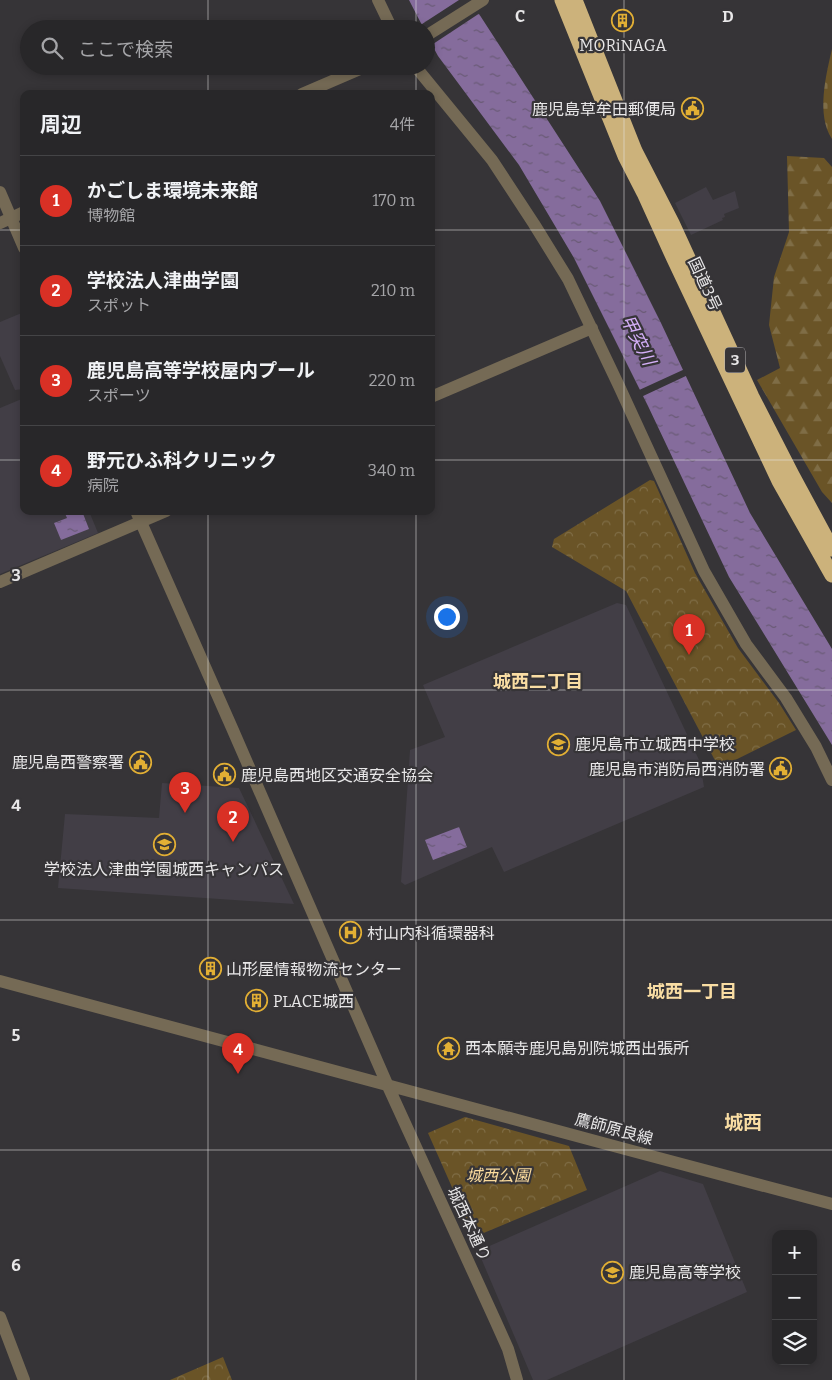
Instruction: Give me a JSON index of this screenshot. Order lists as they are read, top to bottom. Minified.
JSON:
{"streets":{"highway":["国道3号","3"],"street":["鷹師原良線","城西本通り"]},"crossings":[["鷹師原良線","城西本通り"]],"districts":["城西二丁目","城西一丁目","城西"],"water":["甲突川"],"parks":["城西公園"],"places":{"building":["MORiNAGA","山形屋情報物流センター","PLACE城西"],"public building":["鹿児島草牟田郵便局","鹿児島西警察署","鹿児島市消防局西消防署","鹿児島西地区交通安全協会"],"school or university":["鹿児島市立城西中学校","学校法人津曲学園城西キャンパス","鹿児島高等学校"],"hospital":["村山内科循環器科"],"temple":["西本願寺鹿児島別院城西出張所"]},"page":{"search":"ここで検索","heading":["周辺","4件"],"list":[{"mark":"1","name":"かごしま環境未来館","note":"博物館","value":"170 m"},{"mark":"2","name":"学校法人津曲学園","note":"スポット","value":"210 m"},{"mark":"3","name":"鹿児島高等学校屋内プール","note":"スポーツ","value":"220 m"},{"mark":"4","name":"野元ひふ科クリニック","note":"病院","value":"340 m"}],"pins":["1","3","2","4"],"map_buttons":["+","−"]},"grid":{"columns":["C","D"],"rows":["3","4","5","6"]}}
